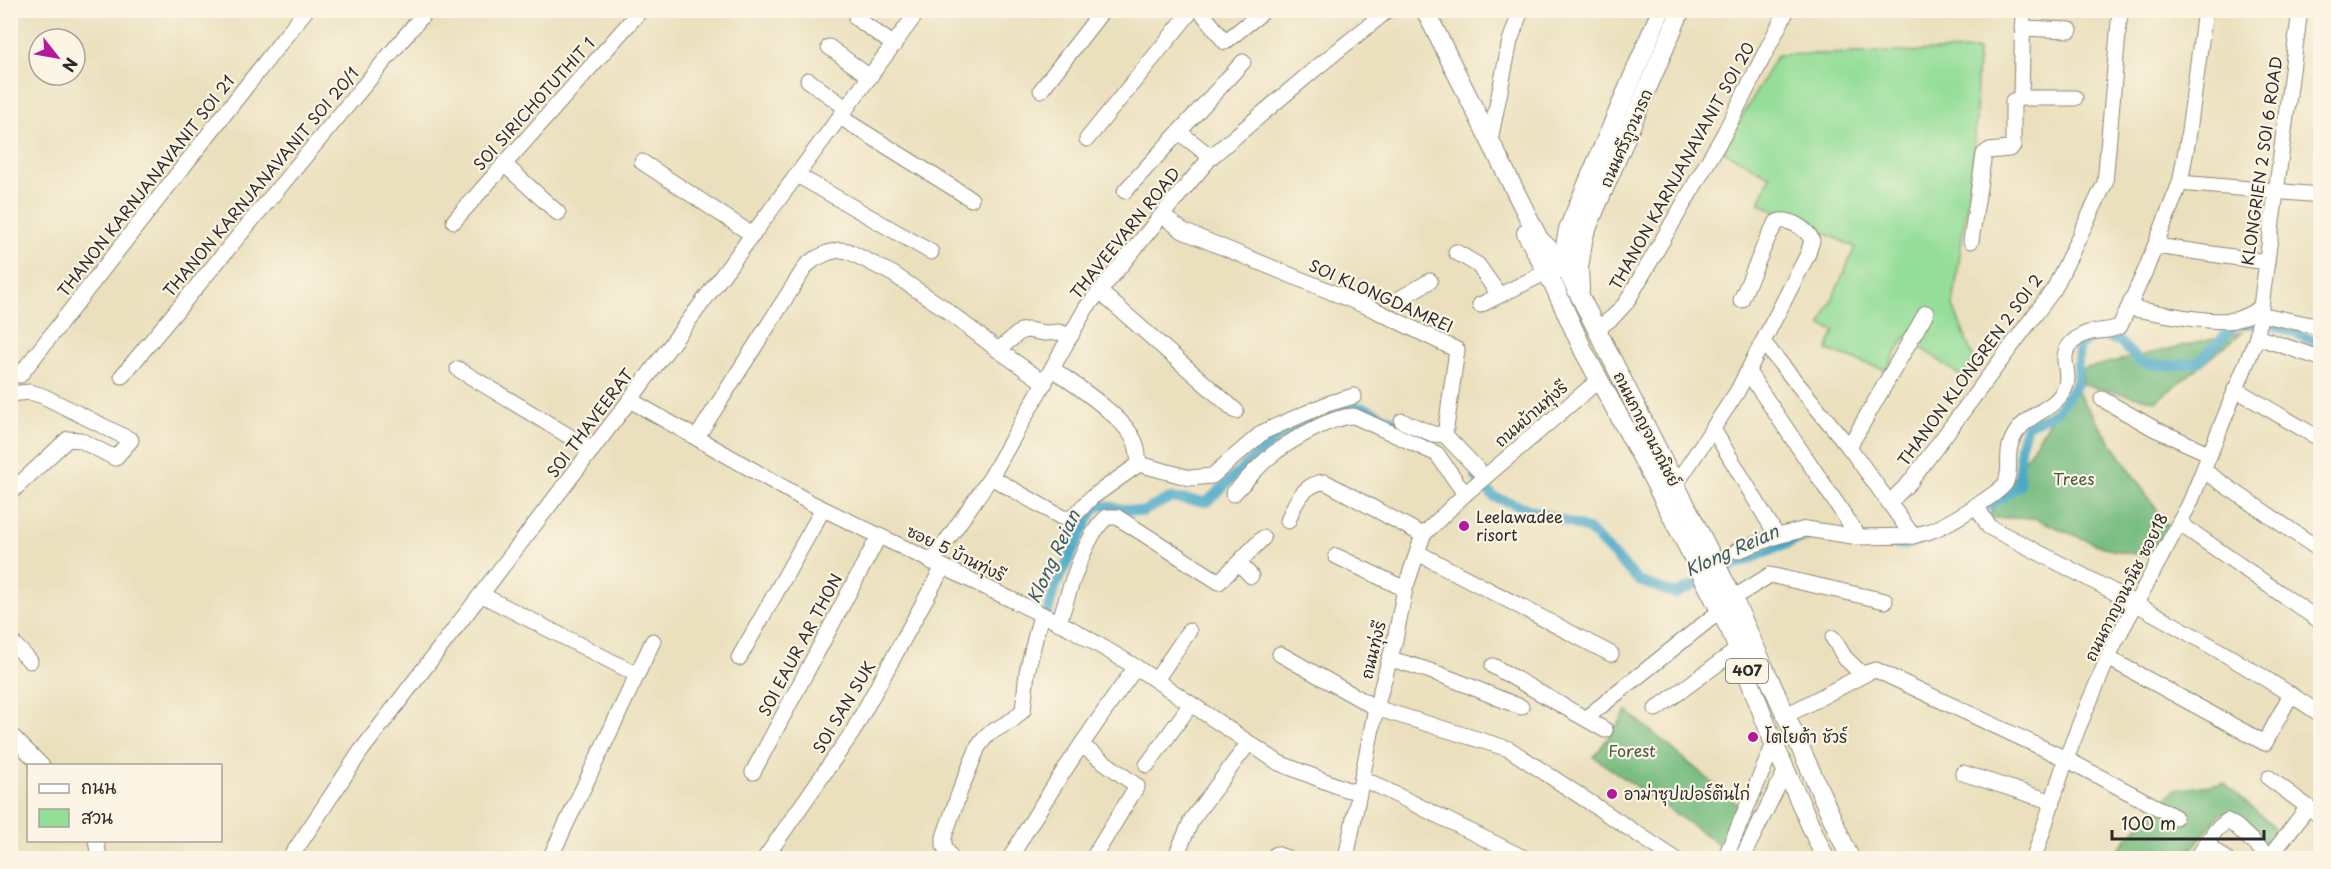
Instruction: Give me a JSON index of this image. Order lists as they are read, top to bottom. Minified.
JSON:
{"streets":{"main road":["ถนนศรีภูวนารถ","ถนนกาญจนวณิชย์","407"],"street":["SOI SIRICHOTUTHIT 1","KLONGRIEN 2 SOI 6 ROAD","THANON KARNJANAVANIT SOI 20","THANON KARNJANAVANIT SOI 20/1","THANON KARNJANAVANIT SOI 21","THAVEEVARN ROAD","SOI KLONGDAMREI","THANON KLONGREN 2 SOI 2","ถนนบ้านทุ่งรี","SOI THAVEERAT","ซอย 5 บ้านทุ่งรี","ถนนกาญจนวนิช ซอย18","SOI EAUR AR THON","ถนนทุ่งรี","SOI SAN SUK"]},"crossings":[["ถนนศรีภูวนารถ","ถนนกาญจนวณิชย์"],["KLONGRIEN 2 SOI 6 ROAD","ถนนกาญจนวนิช ซอย18"],["THANON KARNJANAVANIT SOI 20","ถนนกาญจนวณิชย์"],["THAVEEVARN ROAD","SOI KLONGDAMREI"],["THAVEEVARN ROAD","ซอย 5 บ้านทุ่งรี"],["THAVEEVARN ROAD","SOI SAN SUK"],["ถนนบ้านทุ่งรี","ถนนกาญจนวณิชย์"],["SOI THAVEERAT","ซอย 5 บ้านทุ่งรี"],["ซอย 5 บ้านทุ่งรี","SOI EAUR AR THON"],["ซอย 5 บ้านทุ่งรี","ถนนทุ่งรี"],["ซอย 5 บ้านทุ่งรี","SOI SAN SUK"]],"water":["Klong Reian"],"parks":["Trees","Forest"],"places":["Leelawadee risort","โตโยต้า ชัวร์","อาม่าซุปเปอร์ตีนไก่"],"legend":["ถนน","สวน"],"scale_bar":"100 m","north":"bottom right"}
